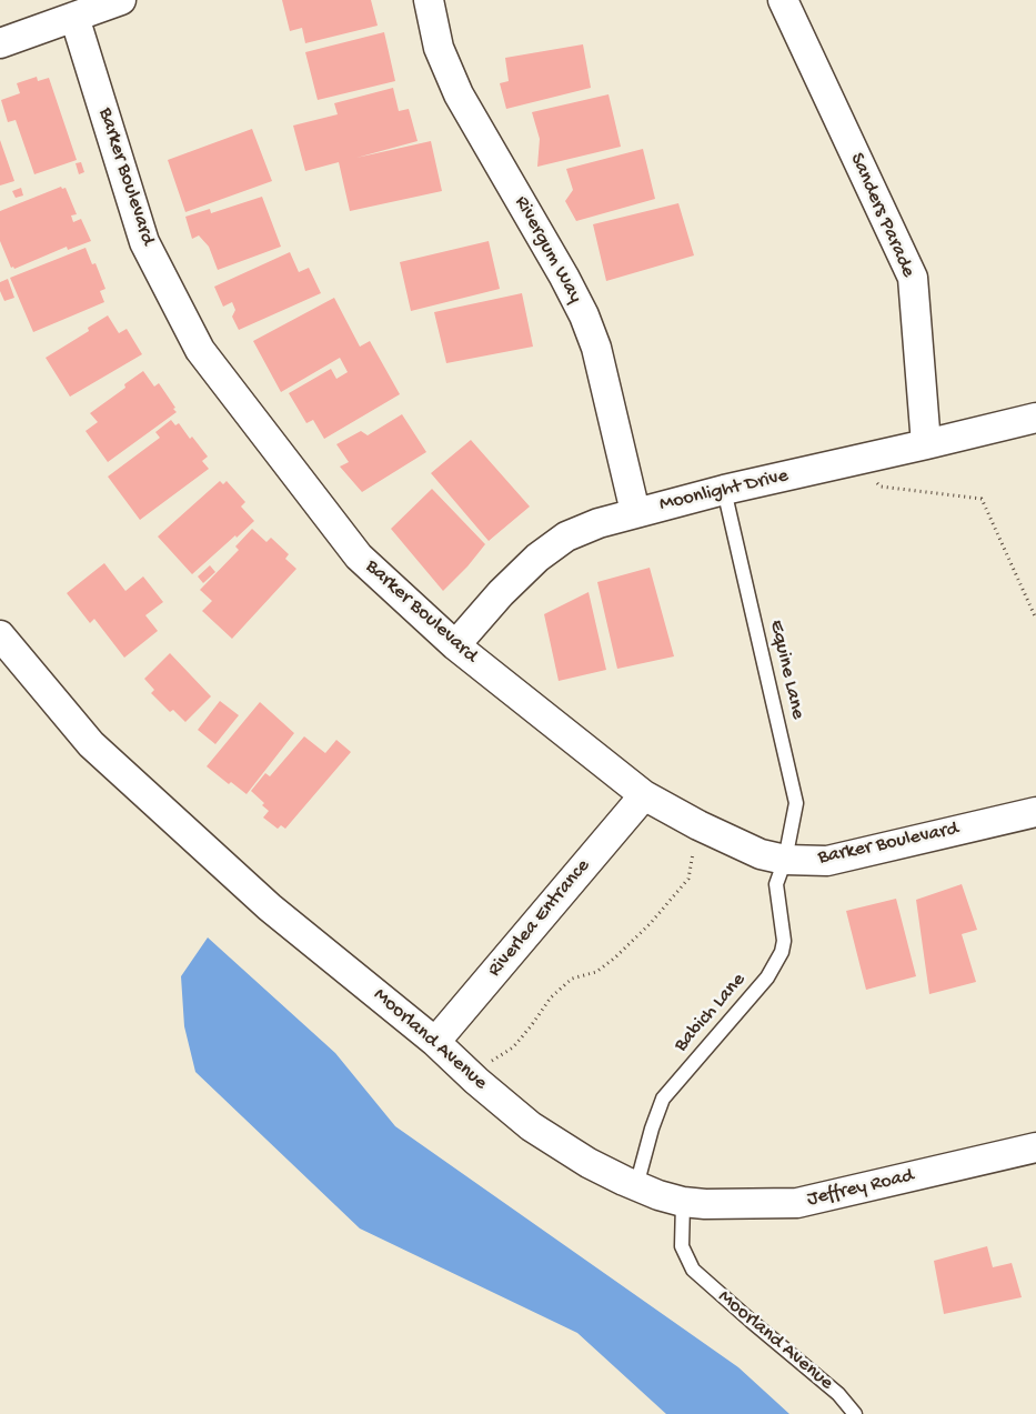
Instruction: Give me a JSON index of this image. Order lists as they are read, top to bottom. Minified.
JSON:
{"streets":{"street":["Barker Boulevard","Sanders Parade","Rivergum Way","Moonlight Drive","Riverlea Entrance","Moorland Avenue","Jeffrey Road"],"lane":["Equine Lane","Babich Lane"]},"crossings":[["Barker Boulevard","Moonlight Drive"],["Barker Boulevard","Equine Lane"],["Barker Boulevard","Riverlea Entrance"],["Barker Boulevard","Babich Lane"],["Sanders Parade","Moonlight Drive"],["Rivergum Way","Moonlight Drive"],["Moonlight Drive","Equine Lane"],["Equine Lane","Babich Lane"],["Riverlea Entrance","Moorland Avenue"],["Babich Lane","Moorland Avenue"],["Moorland Avenue","Jeffrey Road"]]}
